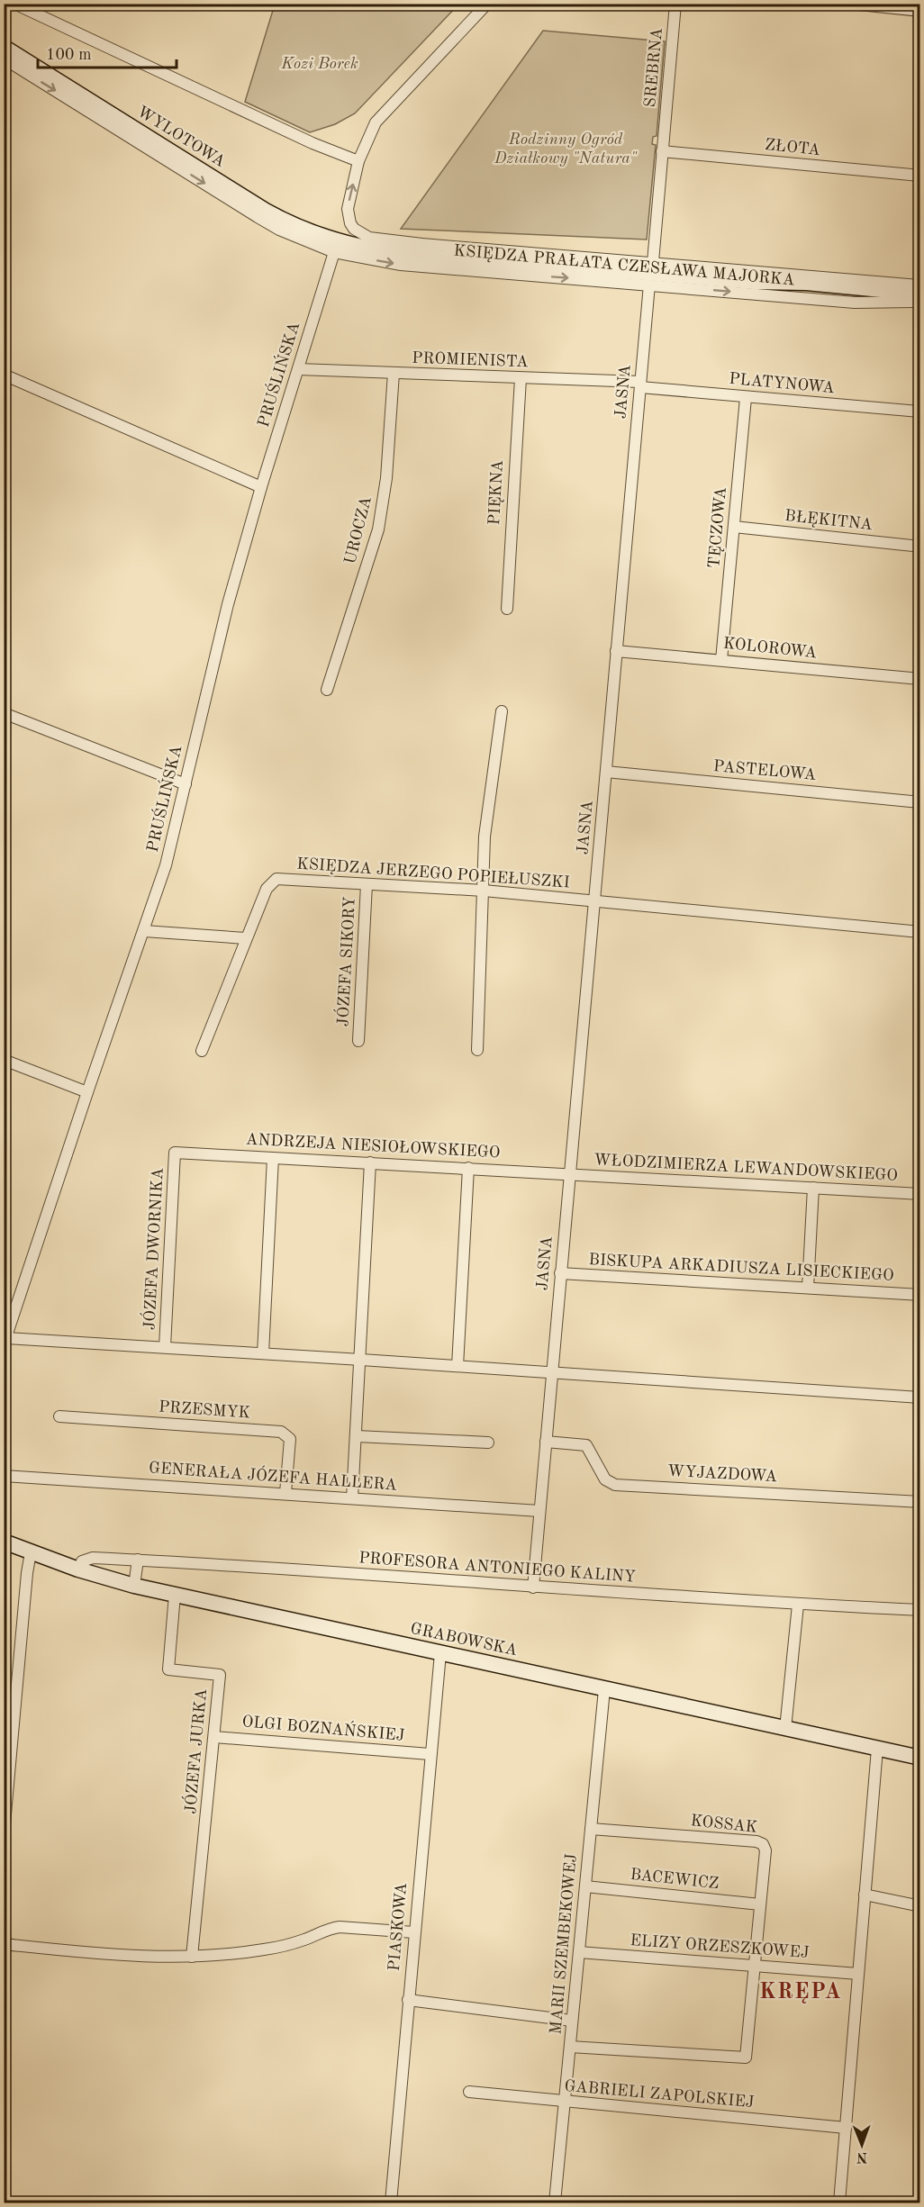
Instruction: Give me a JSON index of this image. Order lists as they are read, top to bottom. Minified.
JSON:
{"streets":{"street":["SREBRNA","WYLOTOWA","ZŁOTA","KSIĘDZA PRAŁATA CZESŁAWA MAJORKA","PROMIENISTA","PRUŚLIŃSKA","PLATYNOWA","JASNA","PIĘKNA","BŁĘKITNA","TĘCZOWA","UROCZA","KOLOROWA","PASTELOWA","KSIĘDZA JERZEGO POPIEŁUSZKI","JÓZEFA SIKORY","ANDRZEJA NIESIOŁOWSKIEGO","WŁODZIMIERZA LEWANDOWSKIEGO","JÓZEFA DWORNIKA","BISKUPA ARKADIUSZA LISIECKIEGO","PRZESMYK","WYJAZDOWA","GENERAŁA JÓZEFA HALLERA","PROFESORA ANTONIEGO KALINY","GRABOWSKA","OLGI BOZNAŃSKIEJ","JÓZEFA JURKA","KOSSAK","BACEWICZ","PIASKOWA","MARII SZEMBEKOWEJ","ELIZY ORZESZKOWEJ","GABRIELI ZAPOLSKIEJ"]},"crossings":[["SREBRNA","ZŁOTA"],["SREBRNA","KSIĘDZA PRAŁATA CZESŁAWA MAJORKA"],["WYLOTOWA","KSIĘDZA PRAŁATA CZESŁAWA MAJORKA"],["WYLOTOWA","PRUŚLIŃSKA"],["KSIĘDZA PRAŁATA CZESŁAWA MAJORKA","PRUŚLIŃSKA"],["KSIĘDZA PRAŁATA CZESŁAWA MAJORKA","JASNA"],["PROMIENISTA","PRUŚLIŃSKA"],["PROMIENISTA","PLATYNOWA"],["PROMIENISTA","JASNA"],["PROMIENISTA","PIĘKNA"],["PROMIENISTA","UROCZA"],["PLATYNOWA","JASNA"],["PLATYNOWA","TĘCZOWA"],["JASNA","KOLOROWA"],["JASNA","PASTELOWA"],["JASNA","KSIĘDZA JERZEGO POPIEŁUSZKI"],["JASNA","ANDRZEJA NIESIOŁOWSKIEGO"],["JASNA","WŁODZIMIERZA LEWANDOWSKIEGO"],["JASNA","BISKUPA ARKADIUSZA LISIECKIEGO"],["JASNA","WYJAZDOWA"],["JASNA","GENERAŁA JÓZEFA HALLERA"],["JASNA","PROFESORA ANTONIEGO KALINY"],["BŁĘKITNA","TĘCZOWA"],["TĘCZOWA","KOLOROWA"],["KSIĘDZA JERZEGO POPIEŁUSZKI","JÓZEFA SIKORY"],["ANDRZEJA NIESIOŁOWSKIEGO","WŁODZIMIERZA LEWANDOWSKIEGO"],["ANDRZEJA NIESIOŁOWSKIEGO","JÓZEFA DWORNIKA"],["PRZESMYK","GENERAŁA JÓZEFA HALLERA"],["PROFESORA ANTONIEGO KALINY","GRABOWSKA"],["GRABOWSKA","JÓZEFA JURKA"],["GRABOWSKA","PIASKOWA"],["GRABOWSKA","MARII SZEMBEKOWEJ"],["OLGI BOZNAŃSKIEJ","JÓZEFA JURKA"],["OLGI BOZNAŃSKIEJ","PIASKOWA"],["KOSSAK","BACEWICZ"],["KOSSAK","MARII SZEMBEKOWEJ"],["KOSSAK","ELIZY ORZESZKOWEJ"],["BACEWICZ","MARII SZEMBEKOWEJ"],["MARII SZEMBEKOWEJ","ELIZY ORZESZKOWEJ"],["MARII SZEMBEKOWEJ","GABRIELI ZAPOLSKIEJ"]],"districts":["KRĘPA"],"parks":["Kozi Borek","Rodzinny Ogród Działkowy \"Natura\""],"scale_bar":"100 m","north":"bottom"}
